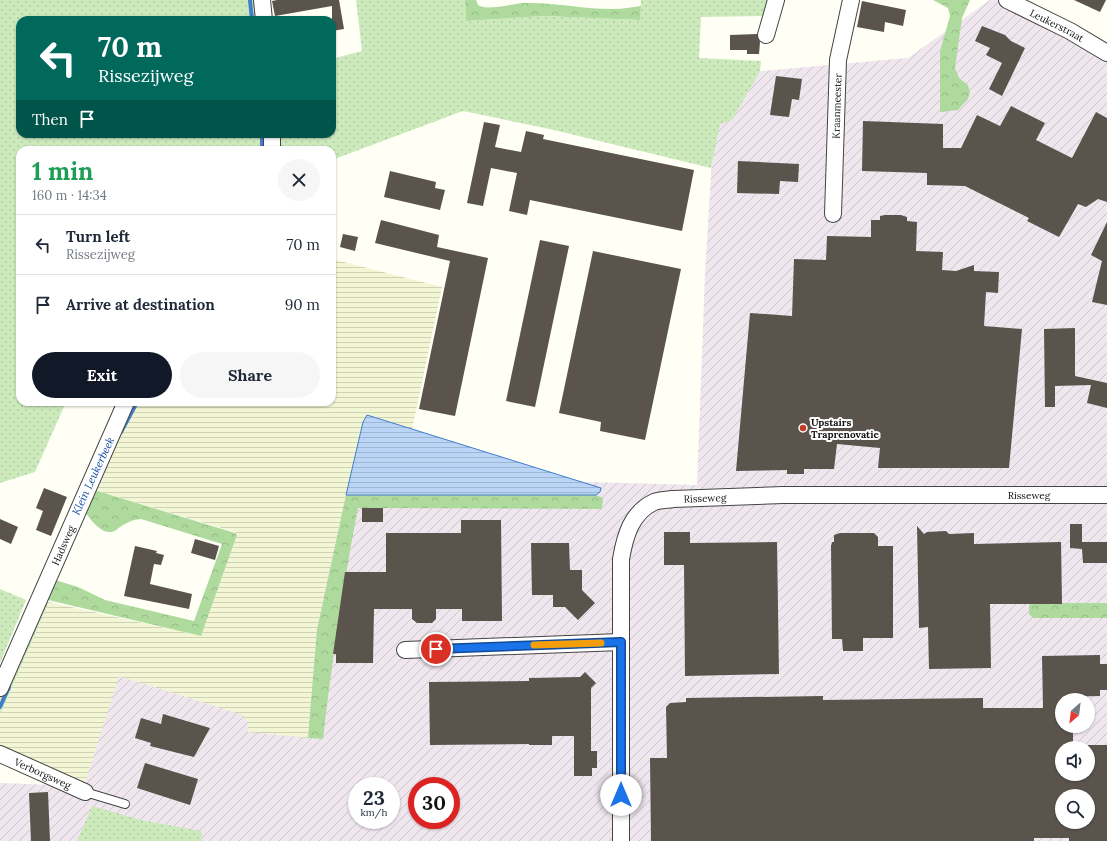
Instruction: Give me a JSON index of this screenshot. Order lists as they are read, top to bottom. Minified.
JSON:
{"streets":{"street":["Leukerstraat","Kraanmeester","Risseweg","Hadsweg","Verborgsweg"]},"water":["Klein Leukerbeek"],"places":["Upstairs Traprenovatie"],"north":"bottom left","page":{"turn":["70 m","Rissezijweg"],"then":"Then","heading":["1 min","160 m · 14:34"],"list":[{"name":"Turn left","note":"Rissezijweg","value":"70 m"},{"name":"Arrive at destination","value":"90 m"}],"buttons":["Exit","Share"],"speed":"23 km/h","limit":"30"}}
